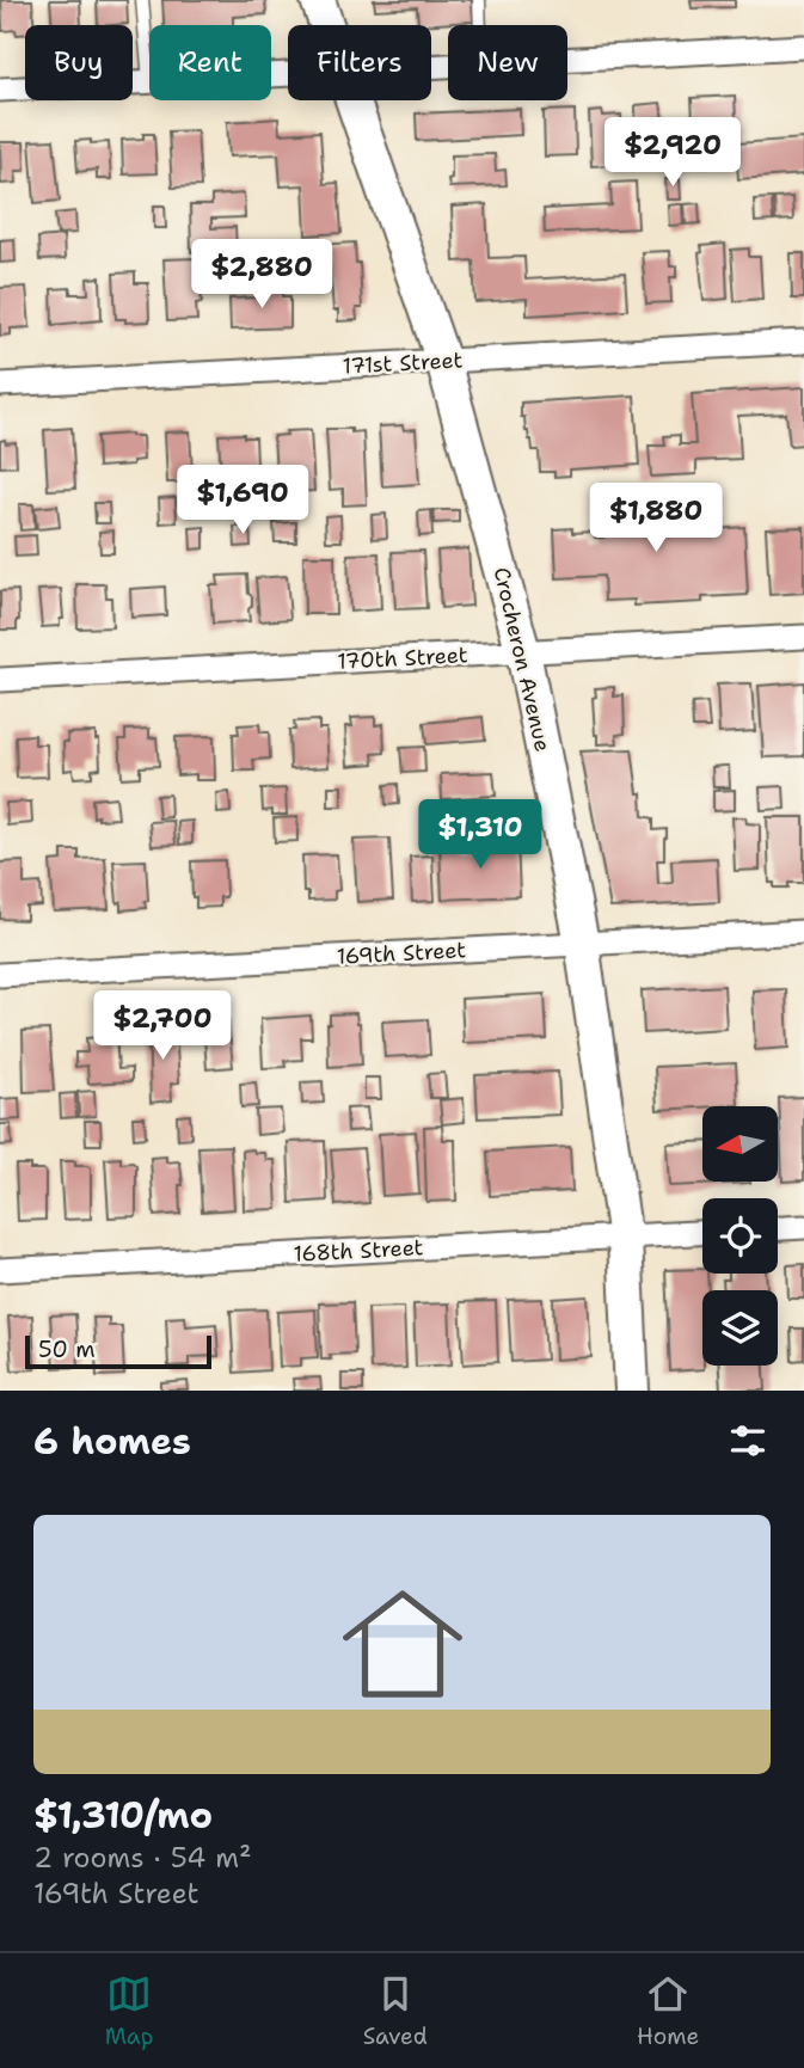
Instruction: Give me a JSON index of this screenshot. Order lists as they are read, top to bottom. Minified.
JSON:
{"streets":{"street":["171st Street","170th Street","Crocheron Avenue","169th Street","168th Street"]},"crossings":[["171st Street","Crocheron Avenue"],["170th Street","Crocheron Avenue"],["Crocheron Avenue","169th Street"],["Crocheron Avenue","168th Street"]],"scale_bar":"50 m","north":"left","page":{"chip":["Buy","Rent","Filters","New"],"price":["$2,920","$2,880","$1,690","$1,880","$1,310","$2,700"],"scale":"50 m","heading":"6 homes","list":[{"name":"$1,310/mo","note":"2 rooms · 54 m² · 169th Street"}],"tabs":["Map","Saved","Home"]}}
